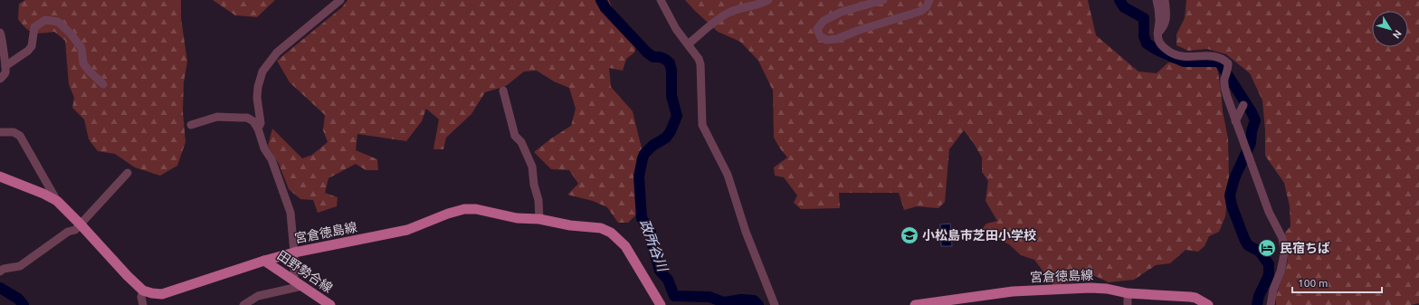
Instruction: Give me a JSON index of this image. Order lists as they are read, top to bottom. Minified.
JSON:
{"streets":{"main road":["宮倉徳島線","田野勢合線"]},"crossings":[["宮倉徳島線","田野勢合線"]],"water":["政所谷川"],"places":{"school or university":["小松島市芝田小学校"],"hotel":["民宿ちば"]},"scale_bar":"100 m","north":"bottom right"}
